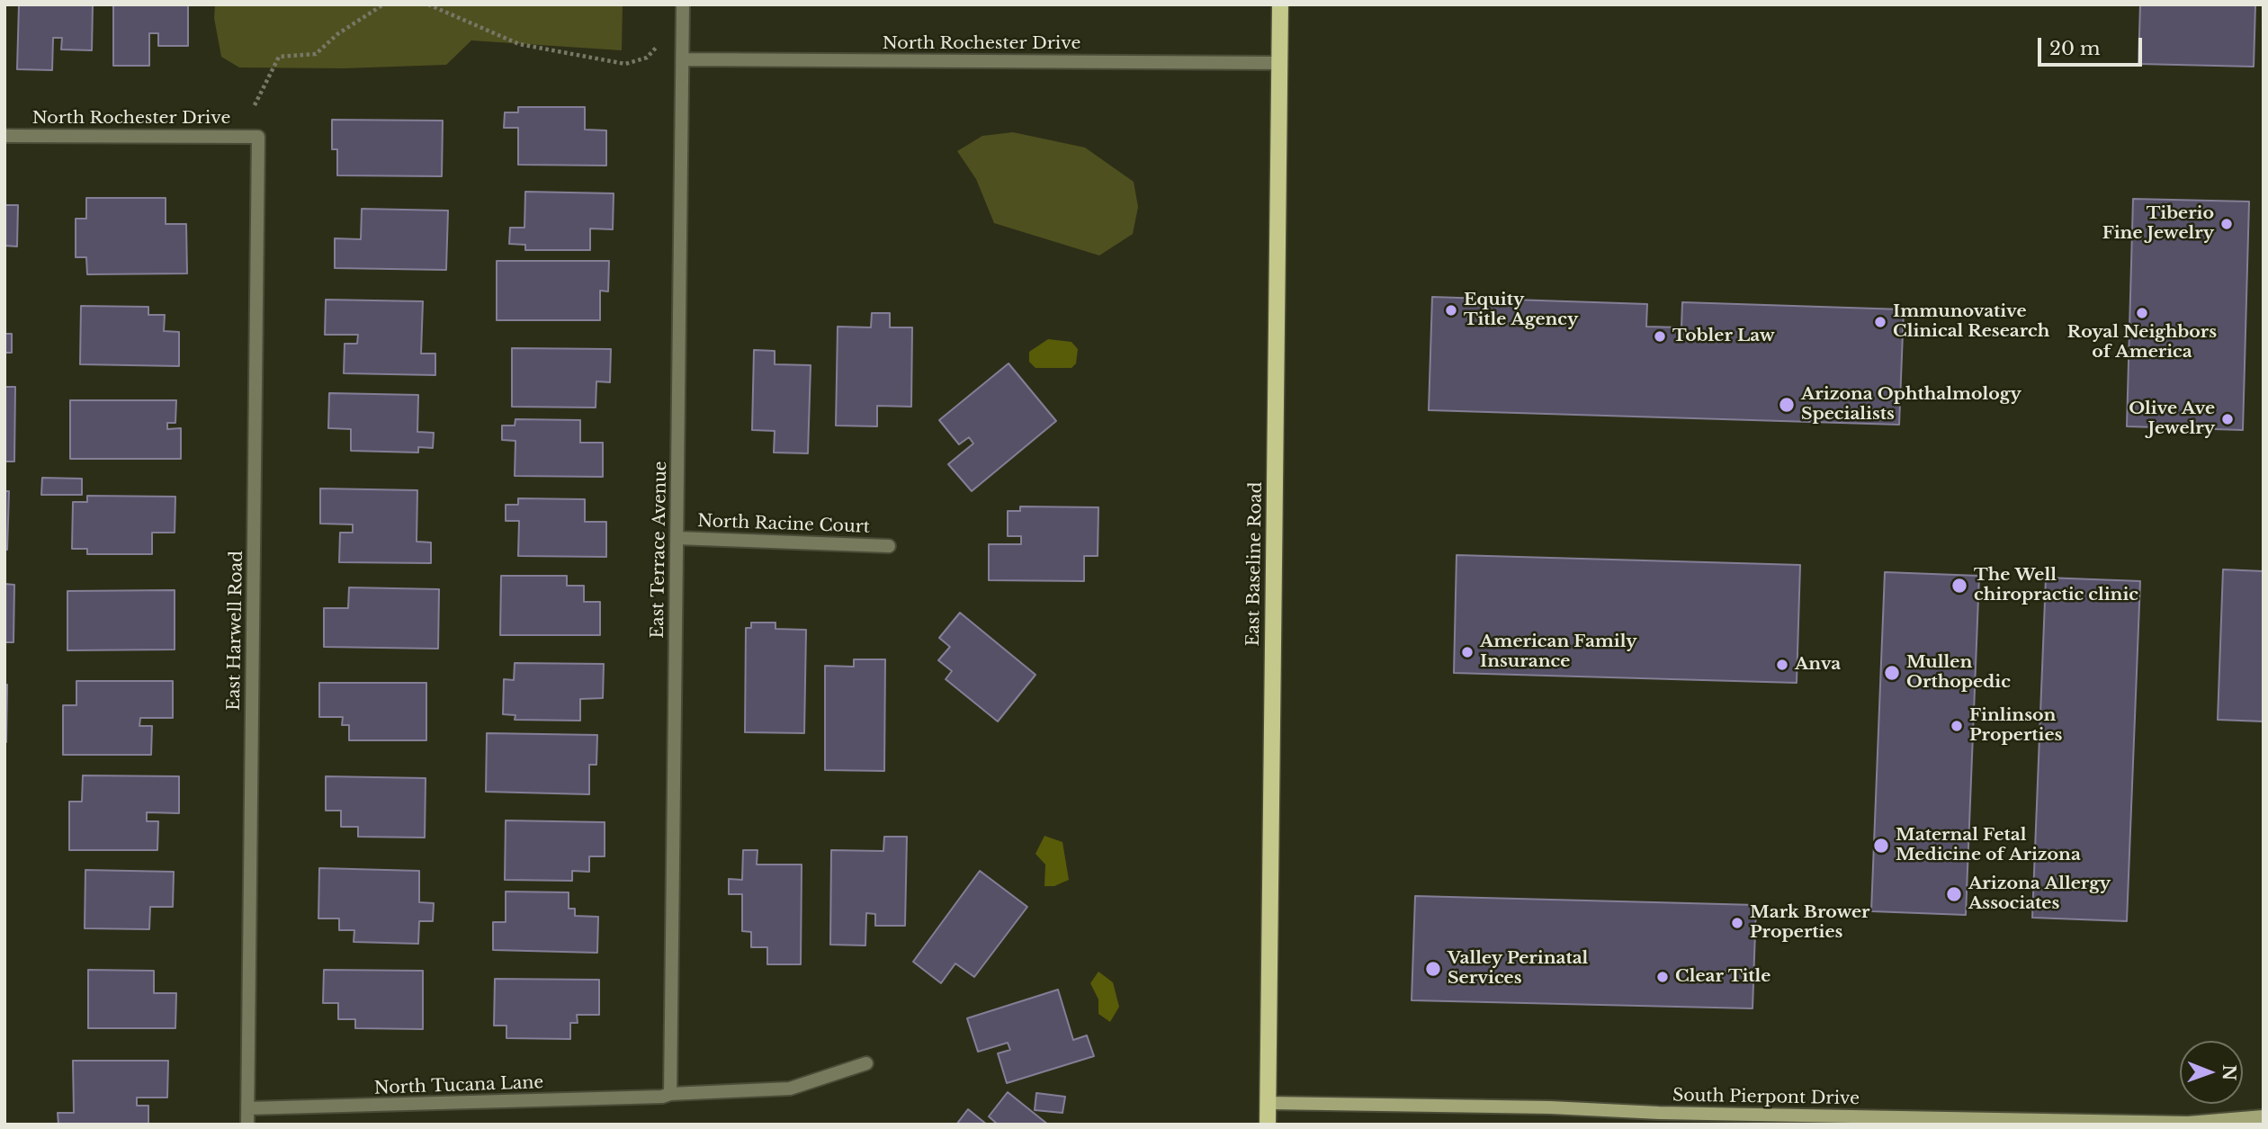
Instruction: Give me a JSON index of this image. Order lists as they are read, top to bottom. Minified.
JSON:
{"streets":{"main road":["East Baseline Road"],"street":["North Rochester Drive","North Racine Court","East Terrace Avenue","East Harwell Road","North Tucana Lane","South Pierpont Drive"]},"crossings":[["North Rochester Drive","East Terrace Avenue"],["North Rochester Drive","East Baseline Road"],["North Rochester Drive","East Harwell Road"],["North Racine Court","East Terrace Avenue"],["East Terrace Avenue","North Tucana Lane"],["East Baseline Road","South Pierpont Drive"],["East Harwell Road","North Tucana Lane"]],"places":["Tiberio Fine Jewelry","Equity Title Agency","Royal Neighbors of America","Immunovative Clinical Research","Tobler Law","Arizona Ophthalmology Specialists","Olive Ave Jewelry","The Well chiropractic clinic","American Family Insurance","Anva","Mullen Orthopedic","Finlinson Properties","Maternal Fetal Medicine of Arizona","Arizona Allergy Associates","Mark Brower Properties","Valley Perinatal Services","Clear Title"],"scale_bar":"20 m","north":"right"}
